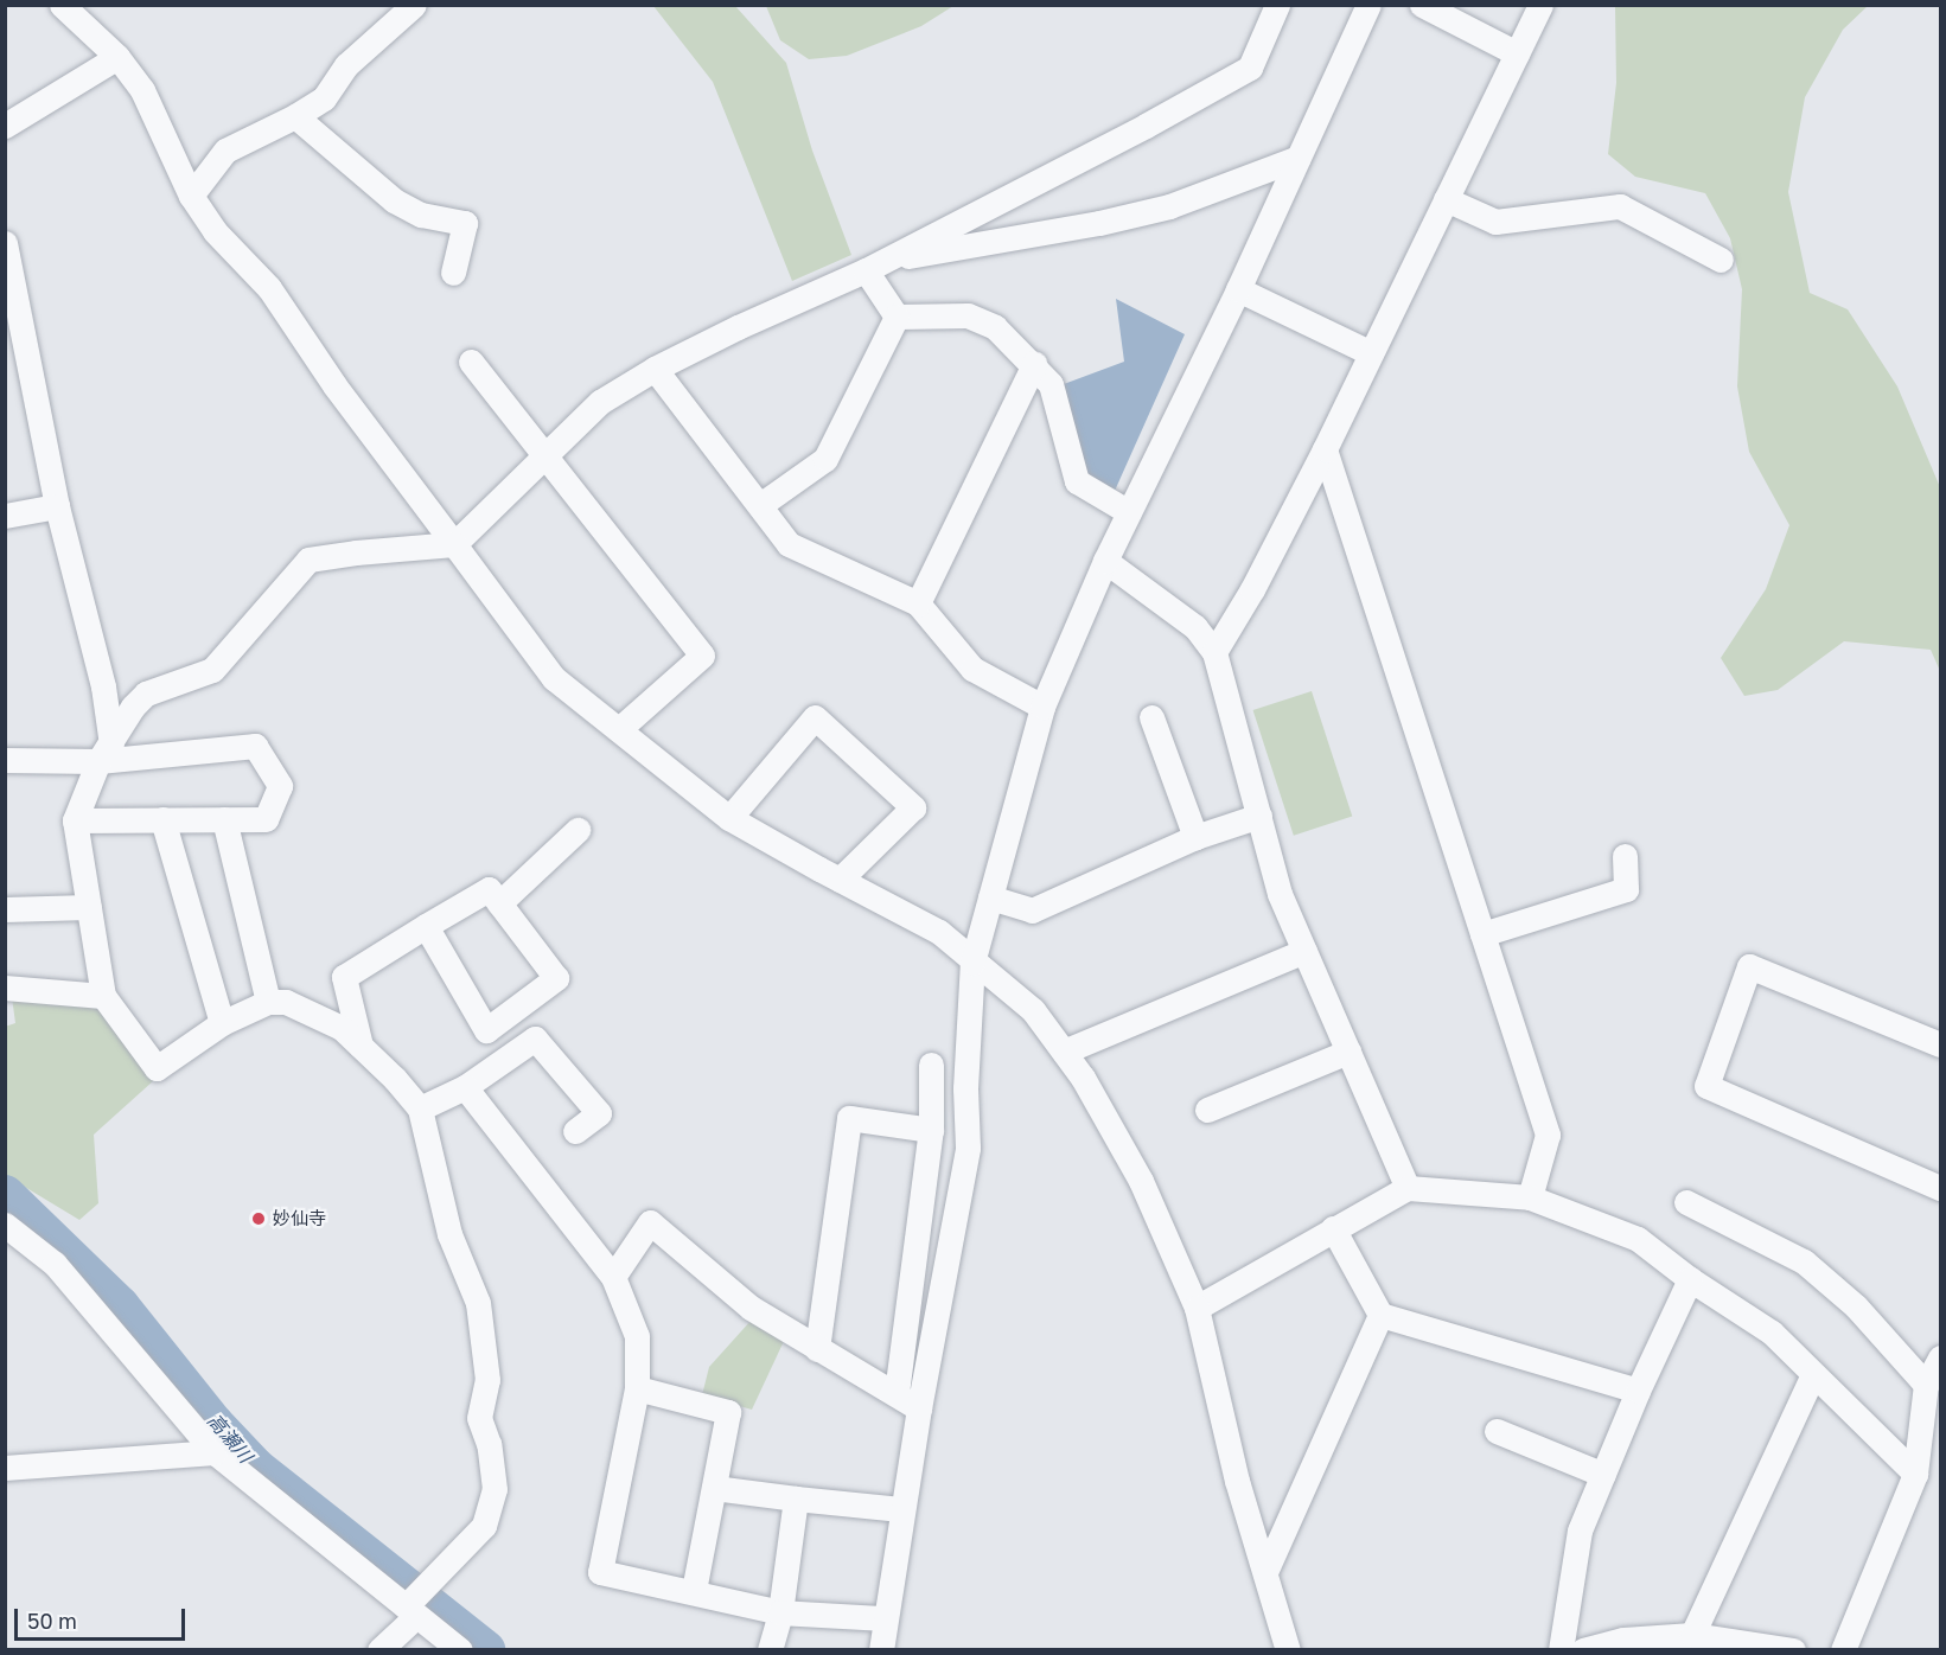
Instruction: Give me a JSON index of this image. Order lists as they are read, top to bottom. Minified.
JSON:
{"water":["高瀬川"],"places":["妙仙寺"],"scale_bar":"50 m"}
